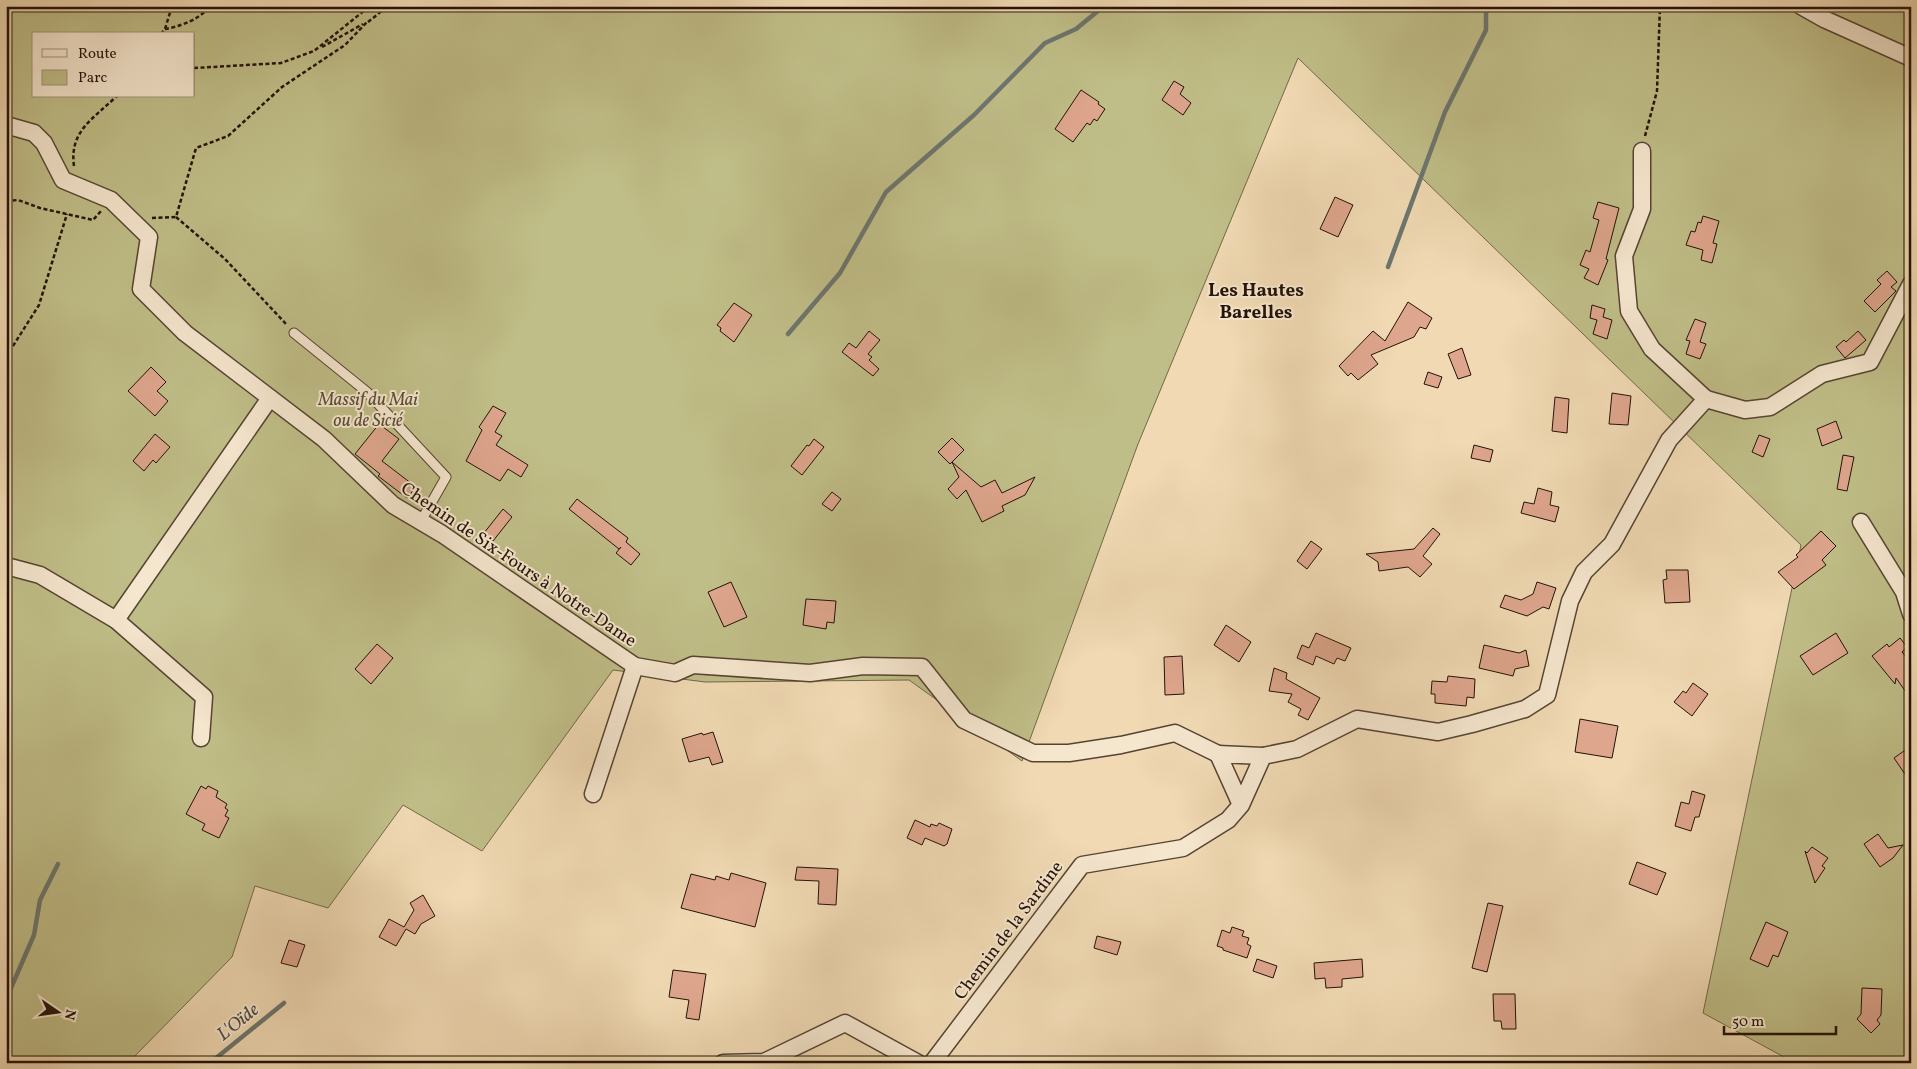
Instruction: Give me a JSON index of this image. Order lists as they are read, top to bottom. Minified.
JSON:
{"streets":{"street":["Chemin de Six-Fours à Notre-Dame","Chemin de la Sardine"]},"districts":["Les Hautes Barelles"],"water":["L'Oïde"],"parks":["Massif du Mai ou de Sicié"],"legend":["Route","Parc"],"scale_bar":"50 m","north":"right"}
